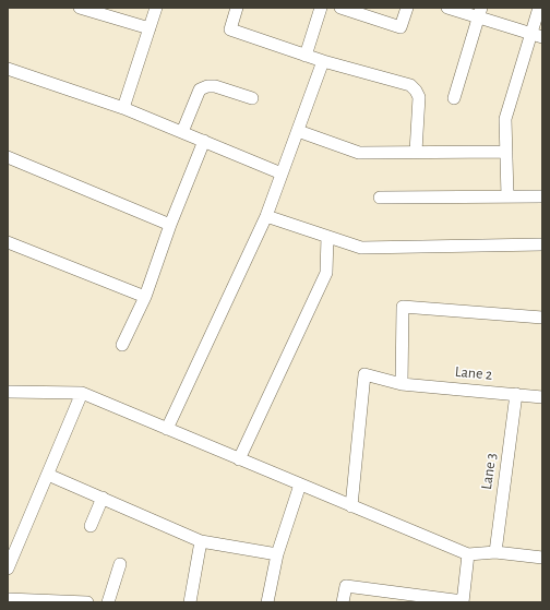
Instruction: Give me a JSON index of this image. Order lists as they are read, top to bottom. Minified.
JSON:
{"streets":{"street":["Lane 2","Lane 3"]},"crossings":[["Lane 2","Lane 3"]]}
